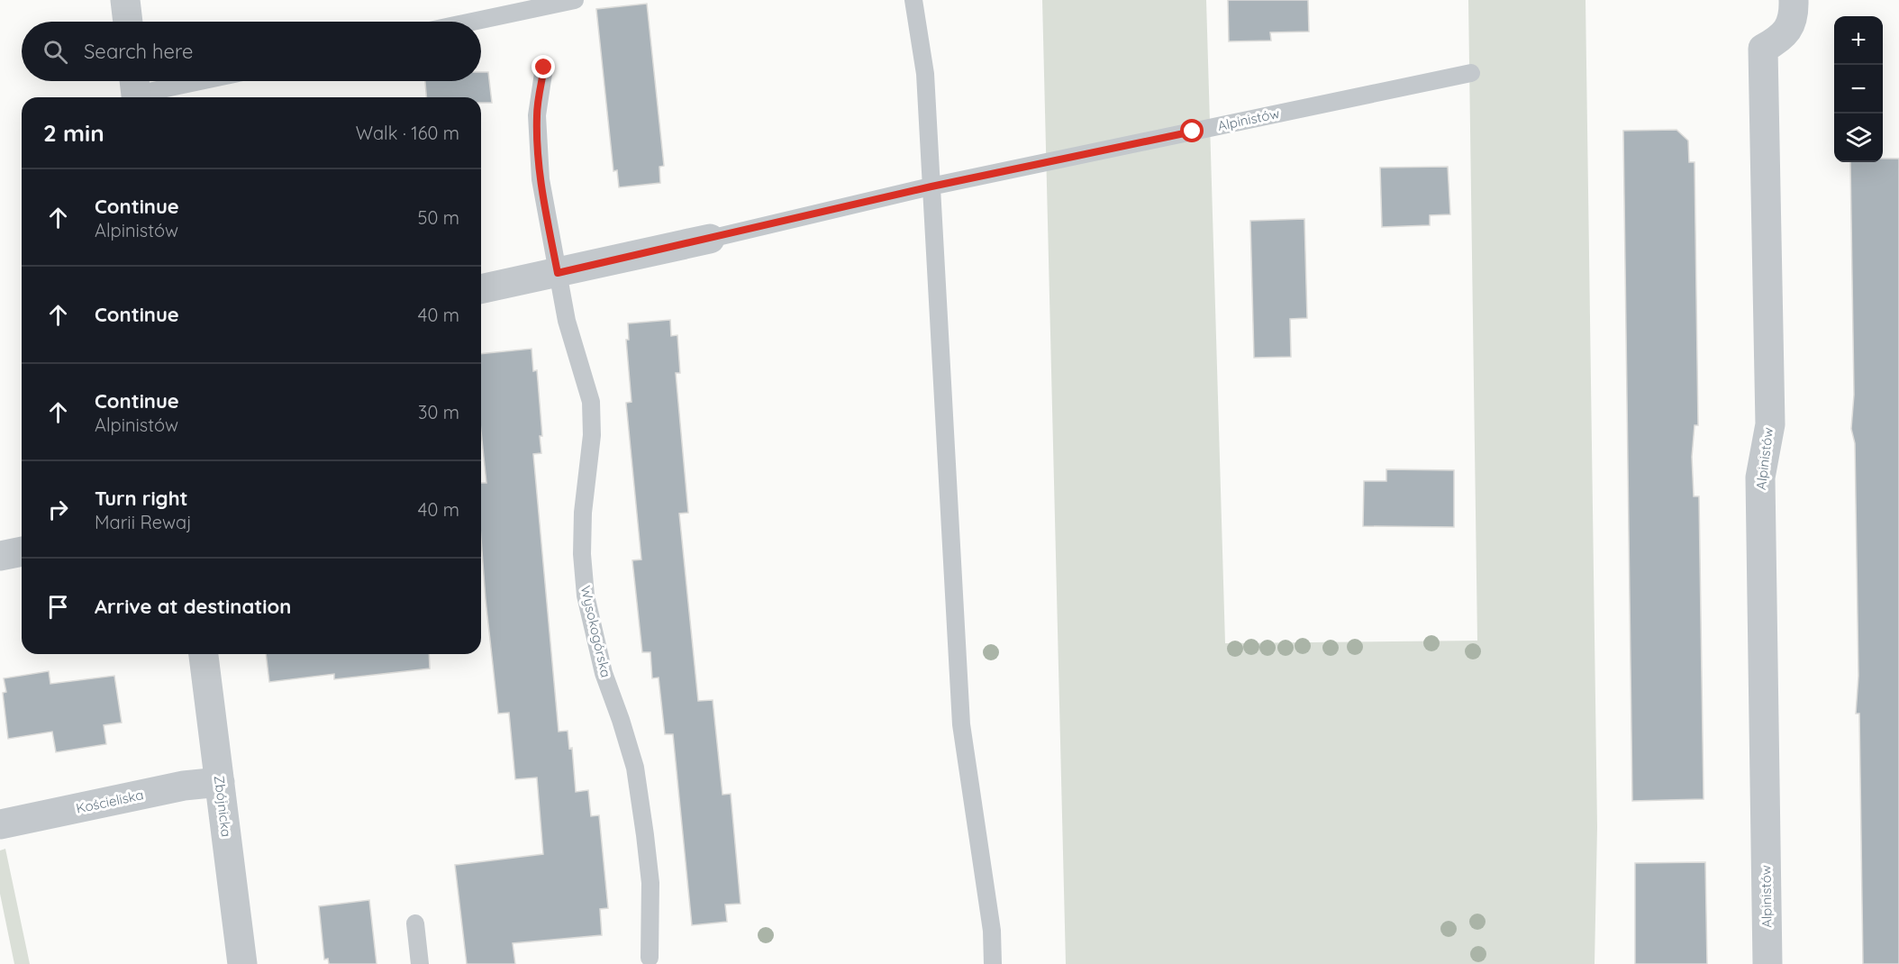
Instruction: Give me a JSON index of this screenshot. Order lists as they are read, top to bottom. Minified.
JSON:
{"streets":{"street":["Alpinistów","Kościeliska","Zbójnicka"],"lane":["Wysokogórska"]},"crossings":[["Kościeliska","Zbójnicka"]],"page":{"map_buttons":["+","−"],"search":"Search here","heading":["2 min","Walk · 160 m"],"list":[["Continue","Alpinistów","50 m"],["Continue","40 m"],["Continue","Alpinistów","30 m"],["Turn right","Marii Rewaj","40 m"],"Arrive at destination"]}}
